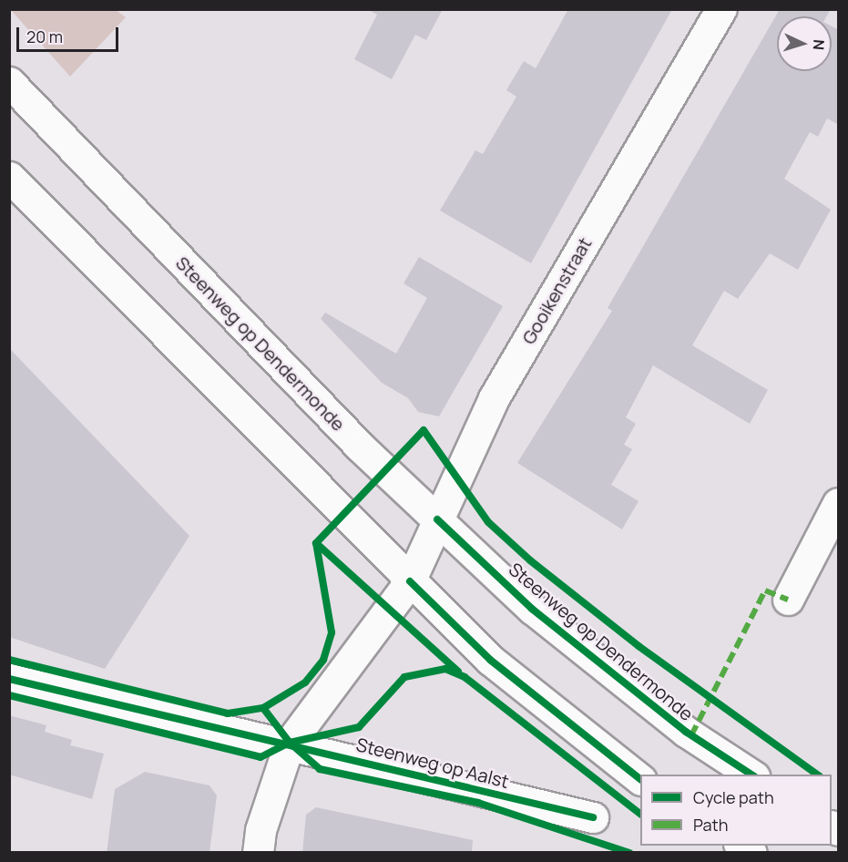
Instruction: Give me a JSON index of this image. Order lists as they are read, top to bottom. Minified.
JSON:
{"streets":{"main road":["Gooikenstraat","Steenweg op Dendermonde","Steenweg op Aalst"]},"crossings":[["Gooikenstraat","Steenweg op Dendermonde"]],"legend":["Cycle path","Path"],"scale_bar":"20 m","north":"right"}
